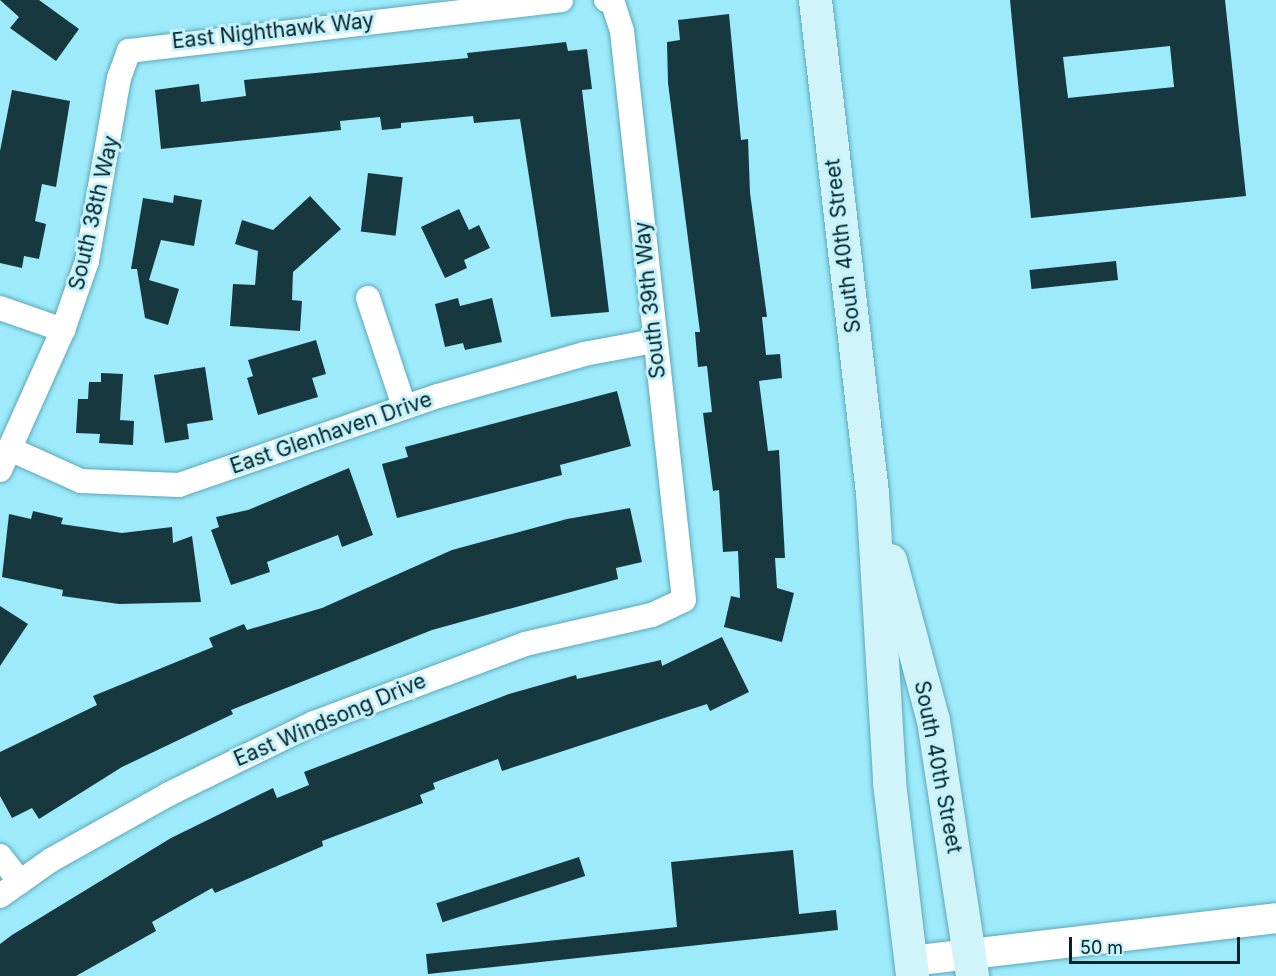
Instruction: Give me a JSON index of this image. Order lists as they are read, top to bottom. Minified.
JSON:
{"streets":{"main road":["South 40th Street"],"street":["East Nighthawk Way","South 38th Way","South 39th Way","East Glenhaven Drive","East Windsong Drive"]},"crossings":[["East Nighthawk Way","South 38th Way"],["South 38th Way","East Glenhaven Drive"],["South 39th Way","East Glenhaven Drive"],["South 39th Way","East Windsong Drive"]],"scale_bar":"50 m"}
